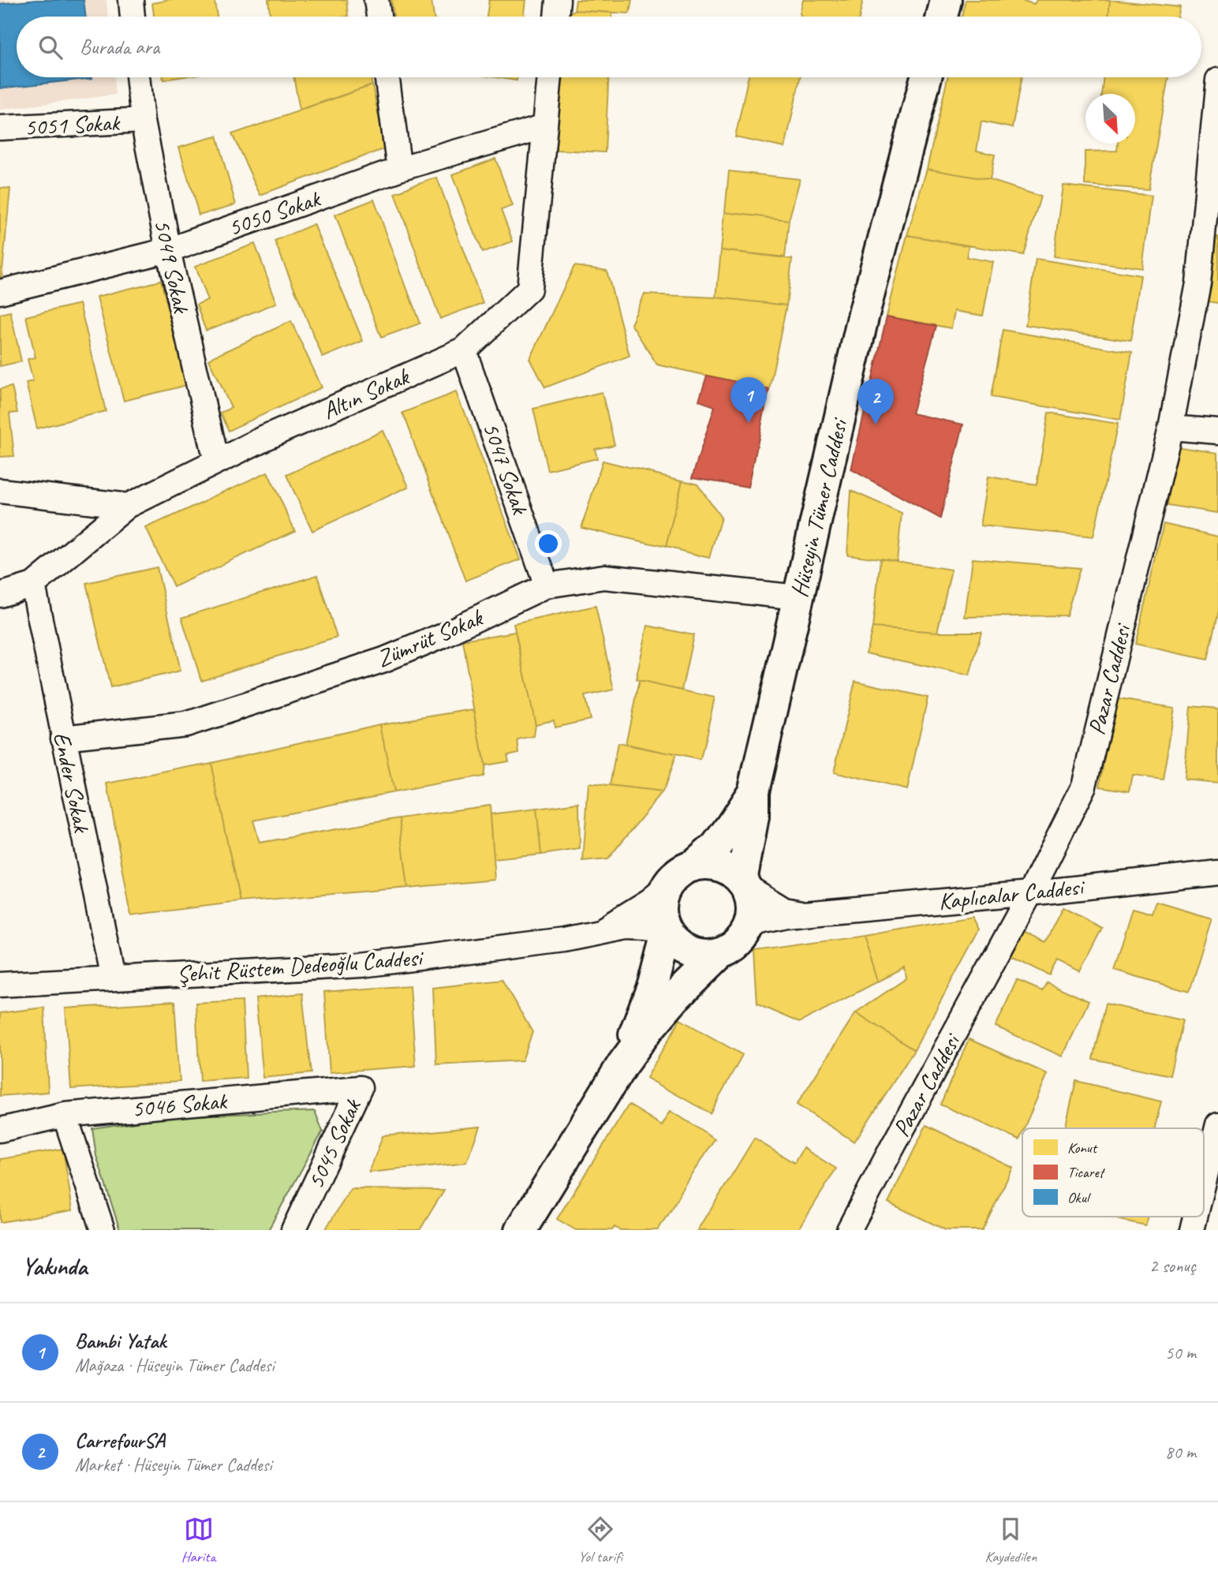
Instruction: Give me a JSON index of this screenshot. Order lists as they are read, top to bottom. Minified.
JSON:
{"streets":{"main road":["Hüseyin Tümer Caddesi"],"street":["5051 Sokak","5050 Sokak","5049 Sokak","Altın Sokak","5047 Sokak","Zümrüt Sokak","Pazar Caddesi","Ender Sokak","Kaplıcalar Caddesi","Şehit Rüstem Dedeoğlu Caddesi","5046 Sokak","5045 Sokak"]},"crossings":[["5051 Sokak","5049 Sokak"],["5050 Sokak","5049 Sokak"],["5050 Sokak","Altın Sokak"],["5049 Sokak","Altın Sokak"],["Altın Sokak","5047 Sokak"],["Altın Sokak","Ender Sokak"],["5047 Sokak","Zümrüt Sokak"],["Hüseyin Tümer Caddesi","Zümrüt Sokak"],["Hüseyin Tümer Caddesi","Kaplıcalar Caddesi"],["Hüseyin Tümer Caddesi","Şehit Rüstem Dedeoğlu Caddesi"],["Zümrüt Sokak","Ender Sokak"],["Pazar Caddesi","Kaplıcalar Caddesi"],["Ender Sokak","Şehit Rüstem Dedeoğlu Caddesi"],["Kaplıcalar Caddesi","Şehit Rüstem Dedeoğlu Caddesi"],["5046 Sokak","5045 Sokak"]],"legend":["Konut","Ticaret","Okul"],"north":"bottom right","page":{"search":"Burada ara","pins":["1","2"],"heading":["Yakında","2 sonuç"],"list":[{"mark":"1","name":"Bambi Yatak","note":"Mağaza · Hüseyin Tümer Caddesi","value":"50 m"},{"mark":"2","name":"CarrefourSA","note":"Market · Hüseyin Tümer Caddesi","value":"80 m"}],"nav":["Harita","Yol tarifi","Kaydedilen"]}}
